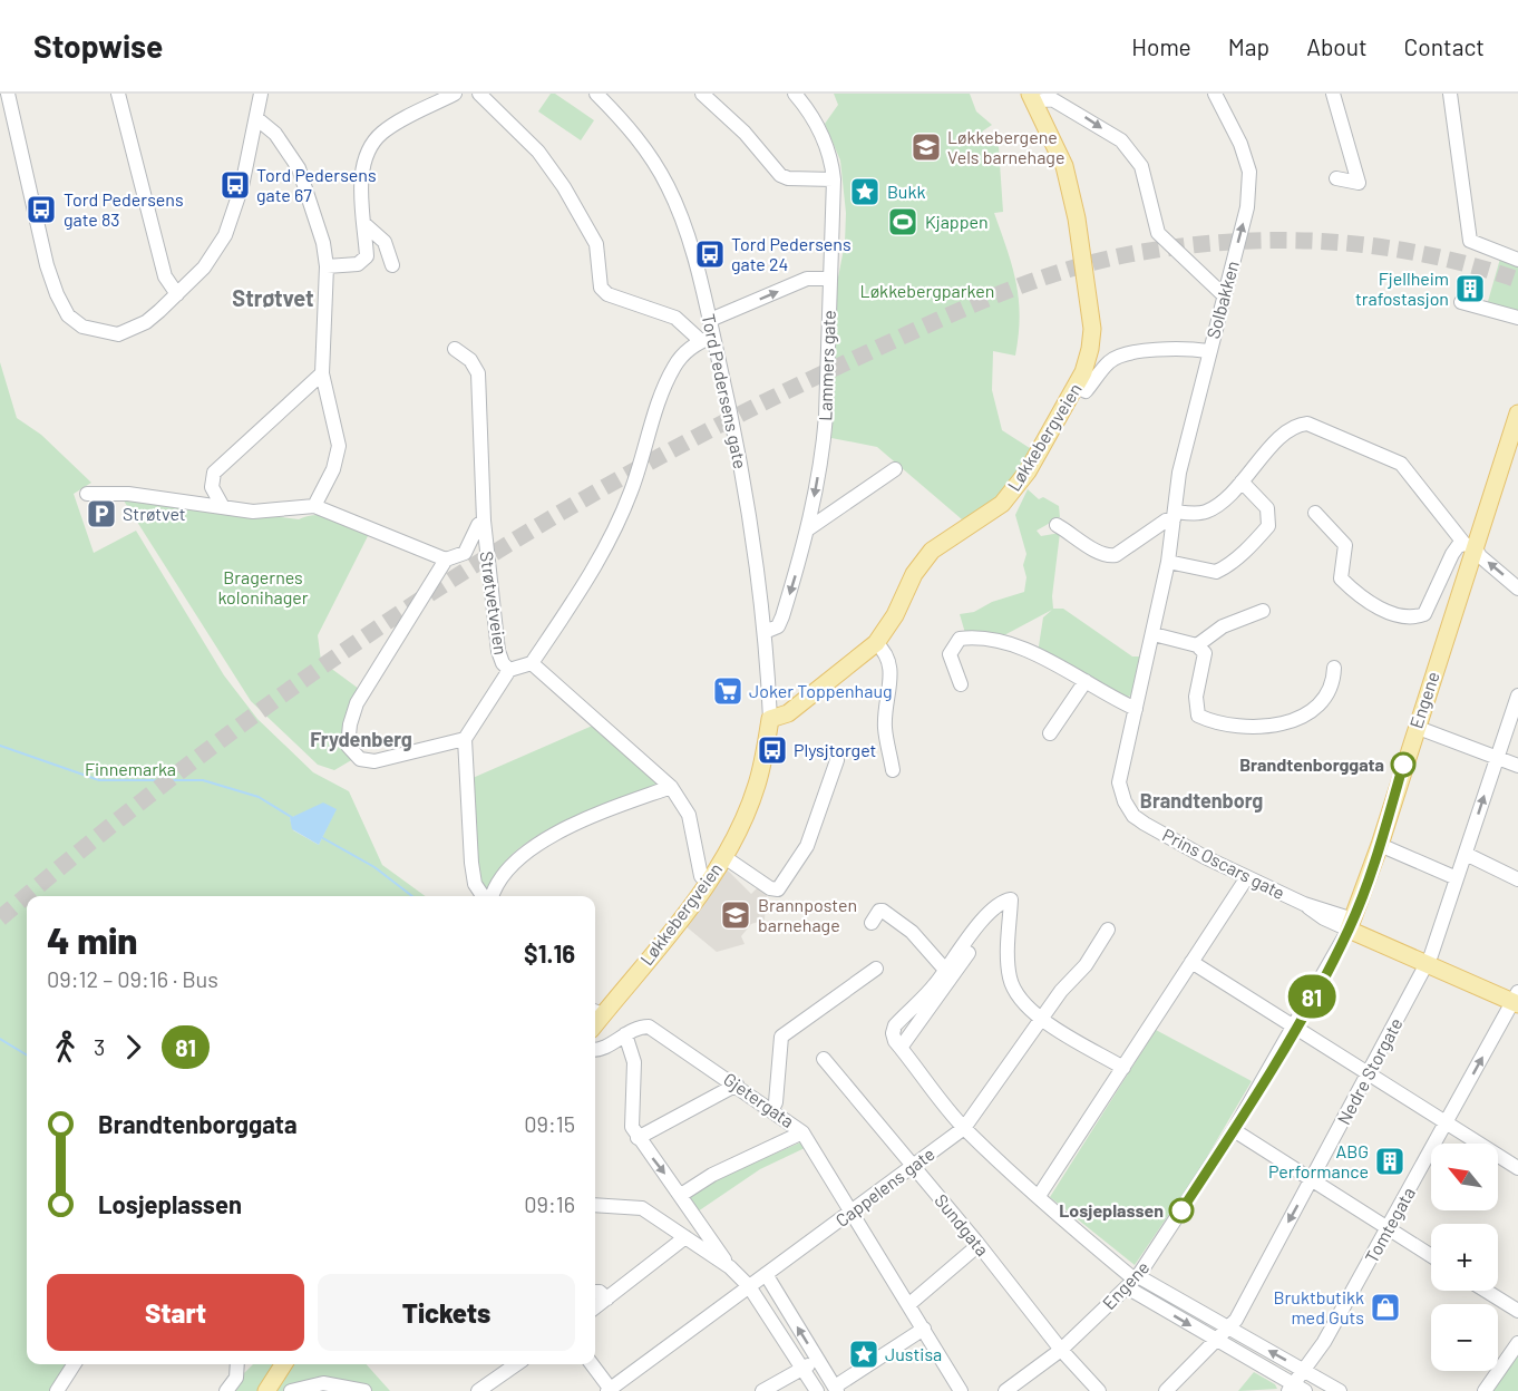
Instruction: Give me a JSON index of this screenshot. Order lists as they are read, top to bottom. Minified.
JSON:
{"streets":{"main road":["Løkkebergveien","Engene","Prins Oscars gate"],"street":["Solbakken","Lammers gate","Tord Pedersens gate","Strøtvetveien","Nedre Storgate","Gjetergata","Cappelens gate","Sundgata","Tomtegata"]},"crossings":[["Solbakken","Prins Oscars gate"],["Lammers gate","Tord Pedersens gate"],["Tord Pedersens gate","Løkkebergveien"],["Løkkebergveien","Strøtvetveien"],["Engene","Prins Oscars gate"],["Engene","Sundgata"],["Prins Oscars gate","Nedre Storgate"],["Prins Oscars gate","Tomtegata"],["Gjetergata","Cappelens gate"],["Cappelens gate","Sundgata"]],"one_way":["Solbakken","Lammers gate"],"districts":["Strøtvet","Frydenberg","Brandtenborg"],"parks":["Løkkebergparken","Bragernes kolonihager","Finnemarka"],"places":{"school or university":["Løkkebergene Vels barnehage","Brannposten barnehage"],"bus stop":["Tord Pedersens gate 67","Tord Pedersens gate 83","Tord Pedersens gate 24","Plysjtorget"],"place":["Bukk","Justisa"],"sports":["Kjappen"],"building":["Fjellheim trafostasjon","ABG Performance"],"parking":["Strøtvet"],"supermarket":["Joker Toppenhaug"],"other":["Brandtenborggata","Losjeplassen"],"shop":["Bruktbutikk med Guts"]},"lines":["bus line 81"],"north":"top left","page":{"header":"Stopwise","nav":["Home","Map","About","Contact"],"on_map":"81","heading":["4 min","09:12 – 09:16 · Bus","$1.16"],"legs":["3","81"],"list":[{"name":"Brandtenborggata","value":"09:15"},{"name":"Losjeplassen","value":"09:16"}],"map_buttons":["+","−"],"buttons":["Start","Tickets"]}}
